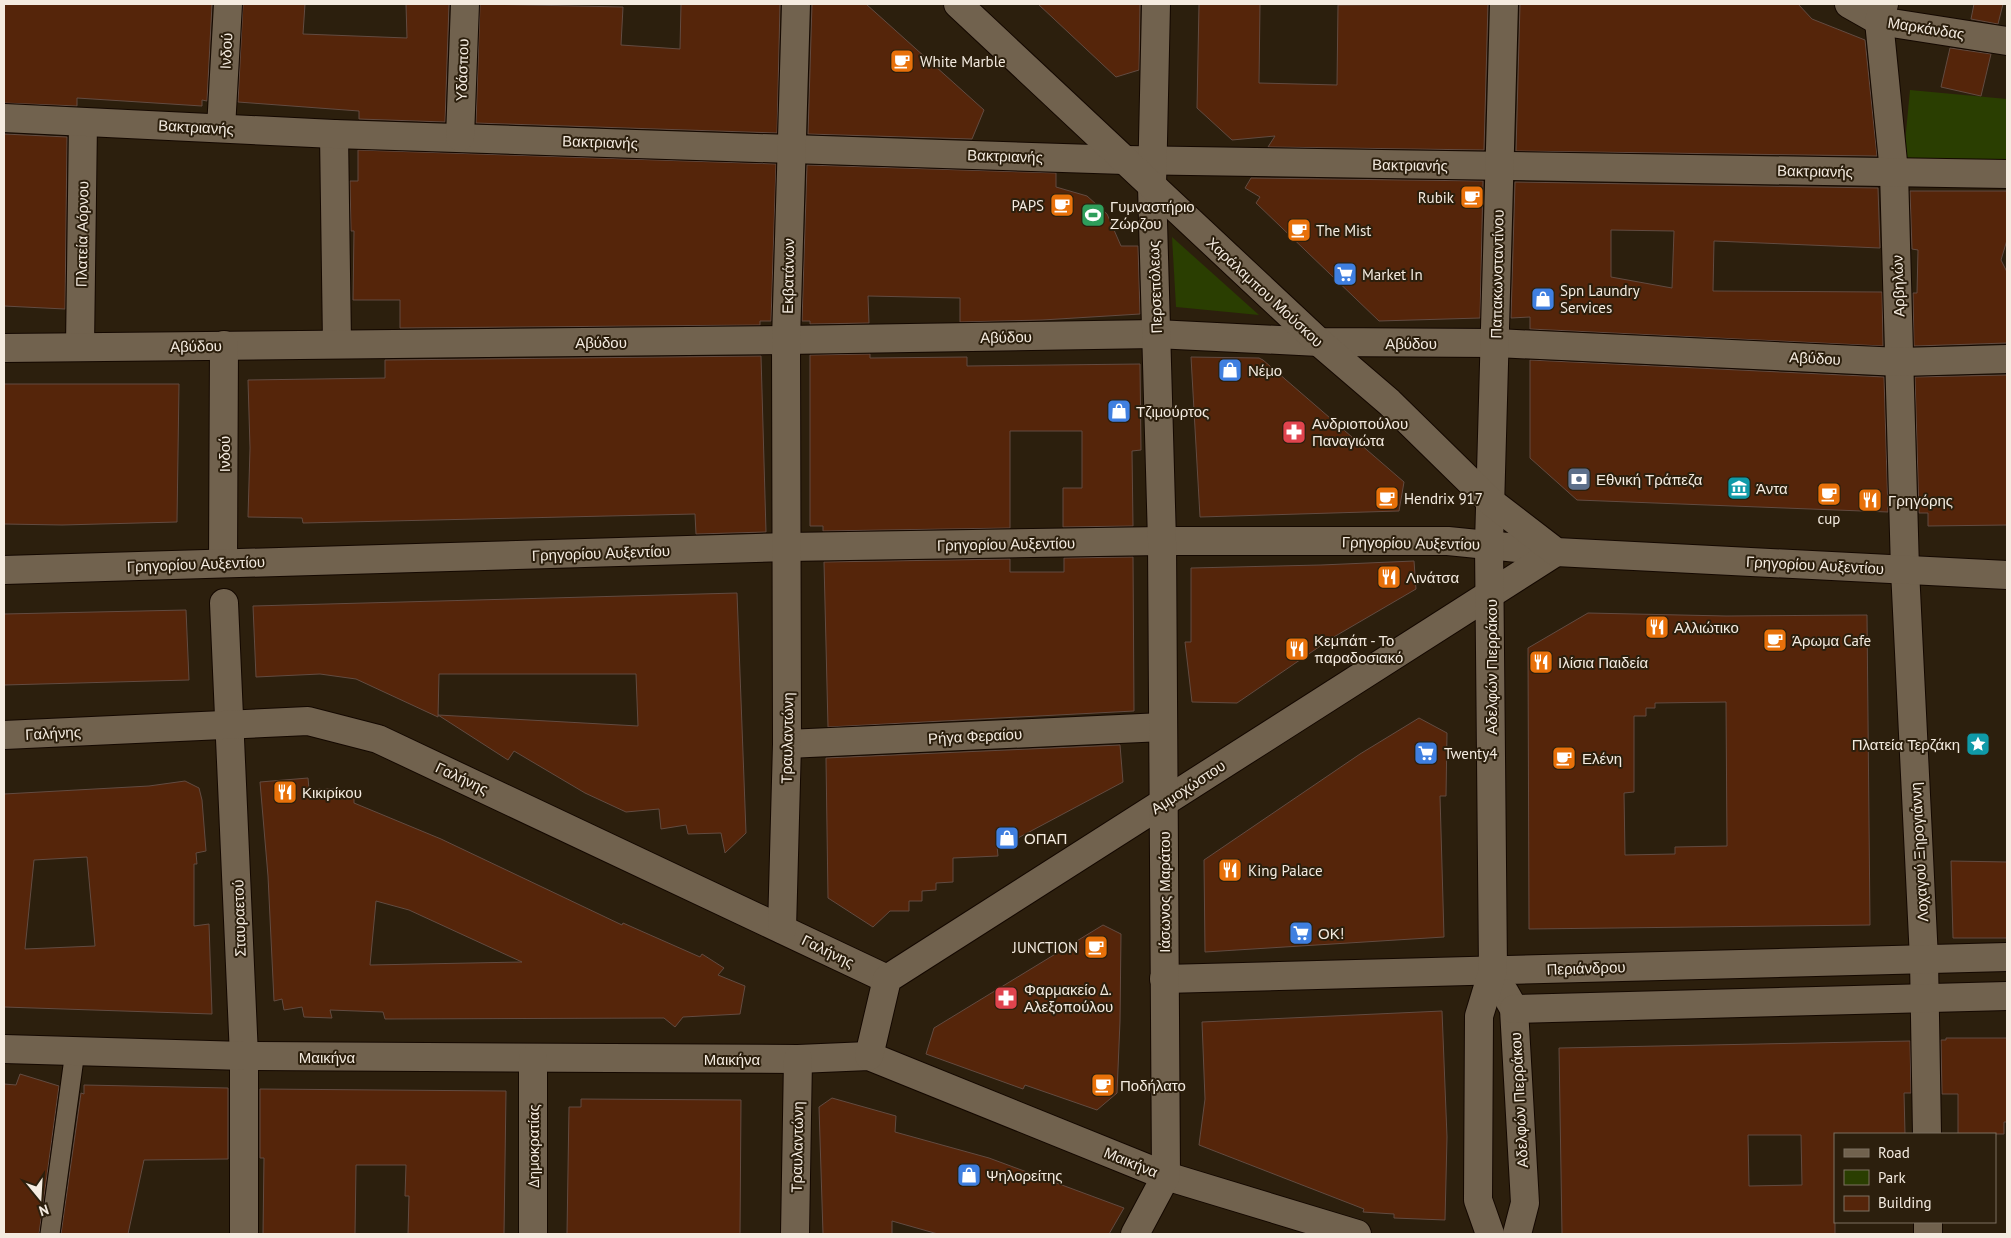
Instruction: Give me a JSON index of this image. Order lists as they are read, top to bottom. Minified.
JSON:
{"streets":{"street":["Μαρκάνδας","Ινδού","Υδάσπου","Βακτριανής","Πλατεία Αόρνου","Παπακωνσταντίνου","Εκβατάνων","Αρβηλών","Περσεπόλεως","Χαράλαμπου Μούσκου","Αβύδου","Γρηγορίου Αυξεντίου","Αδελφών Πιερράκου","Γαλήνης","Ρήγα Φεραίου","Τραυλαντώνη","Αμμοχώστου","Λοχαγού Ξηρογιάννη","Ιάσωνος Μαράτου","Σταυραετού","Περιάνδρου","Μαικήνα","Δημοκρατίας"]},"crossings":[["Μαρκάνδας","Αρβηλών"],["Ινδού","Βακτριανής"],["Ινδού","Αβύδου"],["Ινδού","Γρηγορίου Αυξεντίου"],["Υδάσπου","Βακτριανής"],["Βακτριανής","Πλατεία Αόρνου"],["Βακτριανής","Παπακωνσταντίνου"],["Βακτριανής","Εκβατάνων"],["Βακτριανής","Αρβηλών"],["Βακτριανής","Περσεπόλεως"],["Βακτριανής","Χαράλαμπου Μούσκου"],["Πλατεία Αόρνου","Αβύδου"],["Παπακωνσταντίνου","Χαράλαμπου Μούσκου"],["Παπακωνσταντίνου","Αβύδου"],["Παπακωνσταντίνου","Γρηγορίου Αυξεντίου"],["Παπακωνσταντίνου","Αδελφών Πιερράκου"],["Εκβατάνων","Αβύδου"],["Εκβατάνων","Γρηγορίου Αυξεντίου"],["Εκβατάνων","Τραυλαντώνη"],["Αρβηλών","Αβύδου"],["Αρβηλών","Γρηγορίου Αυξεντίου"],["Αρβηλών","Λοχαγού Ξηρογιάννη"],["Περσεπόλεως","Χαράλαμπου Μούσκου"],["Περσεπόλεως","Αβύδου"],["Περσεπόλεως","Γρηγορίου Αυξεντίου"],["Περσεπόλεως","Ιάσωνος Μαράτου"],["Χαράλαμπου Μούσκου","Αβύδου"],["Χαράλαμπου Μούσκου","Γρηγορίου Αυξεντίου"],["Χαράλαμπου Μούσκου","Αμμοχώστου"],["Γρηγορίου Αυξεντίου","Αδελφών Πιερράκου"],["Γρηγορίου Αυξεντίου","Τραυλαντώνη"],["Γρηγορίου Αυξεντίου","Αμμοχώστου"],["Γρηγορίου Αυξεντίου","Λοχαγού Ξηρογιάννη"],["Γρηγορίου Αυξεντίου","Ιάσωνος Μαράτου"],["Αδελφών Πιερράκου","Αμμοχώστου"],["Αδελφών Πιερράκου","Περιάνδρου"],["Γαλήνης","Τραυλαντώνη"],["Γαλήνης","Αμμοχώστου"],["Γαλήνης","Σταυραετού"],["Ρήγα Φεραίου","Τραυλαντώνη"],["Ρήγα Φεραίου","Ιάσωνος Μαράτου"],["Τραυλαντώνη","Μαικήνα"],["Αμμοχώστου","Ιάσωνος Μαράτου"],["Λοχαγού Ξηρογιάννη","Περιάνδρου"],["Ιάσωνος Μαράτου","Περιάνδρου"],["Ιάσωνος Μαράτου","Μαικήνα"],["Σταυραετού","Μαικήνα"],["Μαικήνα","Δημοκρατίας"]],"places":{"cafe":["White Marble","Rubik","PAPS","The Mist","cup","Hendrix 917","Άρωμα Cafe","Ελένη","JUNCTION","Ποδήλατο"],"sports":["Γυμναστήριο Ζώρζου"],"supermarket":["Market In","Twenty4","ΟΚ!"],"shop":["Spn Laundry Services","Νέμο","Τζιμούρτος","ΟΠΑΠ","Ψηλορείτης"],"pharmacy":["Ανδριοπούλου Παναγιώτα","Φαρμακείο Δ. Αλεξοπούλου"],"bank":["Εθνική Τράπεζα"],"museum":["Άντα"],"restaurant":["Γρηγόρης","Λινάτσα","Αλλιώτικο","Κεμπάπ - Το παραδοσιακό","Ιλίσια Παιδεία","Κικιρίκου","King Palace"],"place":["Πλατεία Τερζάκη"]},"legend":["Road","Park","Building"],"north":"bottom"}
